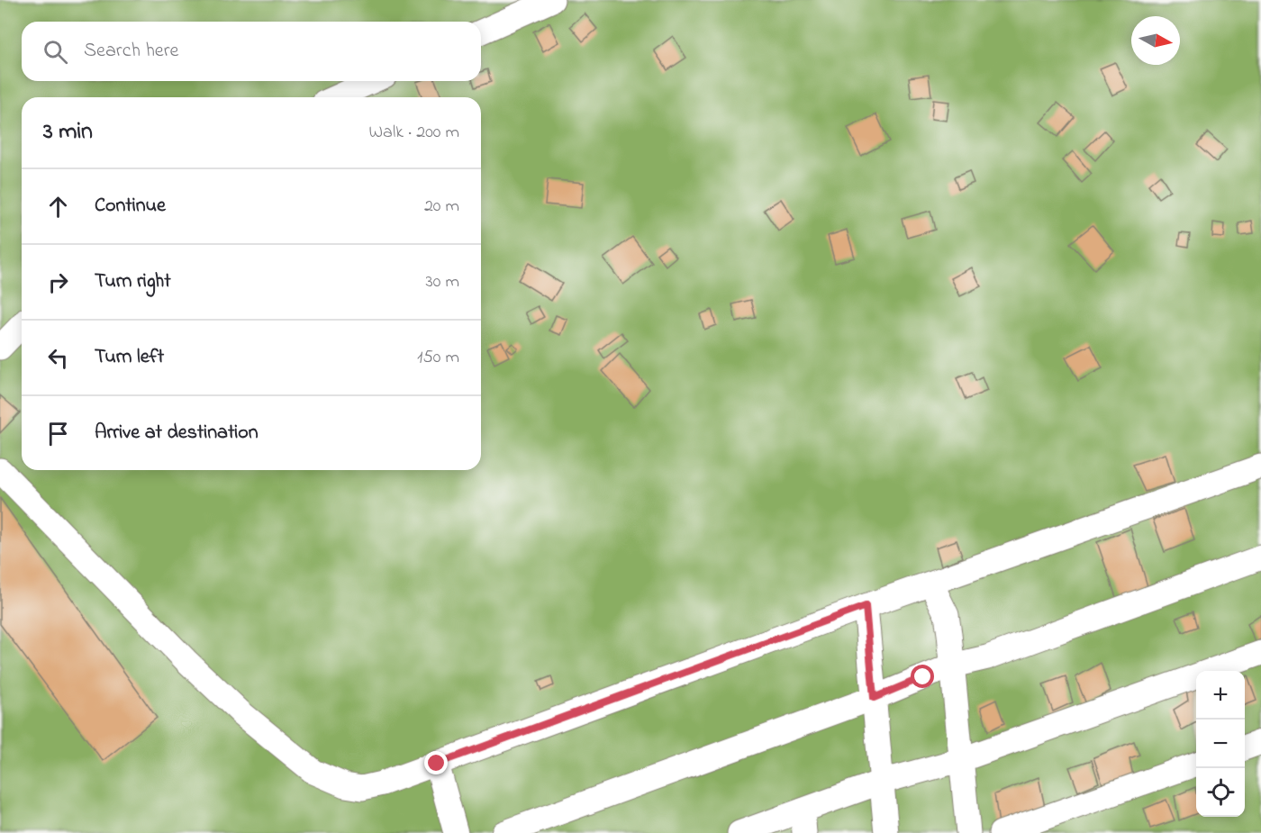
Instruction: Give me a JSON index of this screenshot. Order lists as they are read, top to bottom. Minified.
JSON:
{"north":"right","page":{"search":"Search here","heading":["3 min","Walk · 200 m"],"list":[["Continue","20 m"],["Turn right","30 m"],["Turn left","150 m"],"Arrive at destination"],"map_buttons":["+","−"]}}
